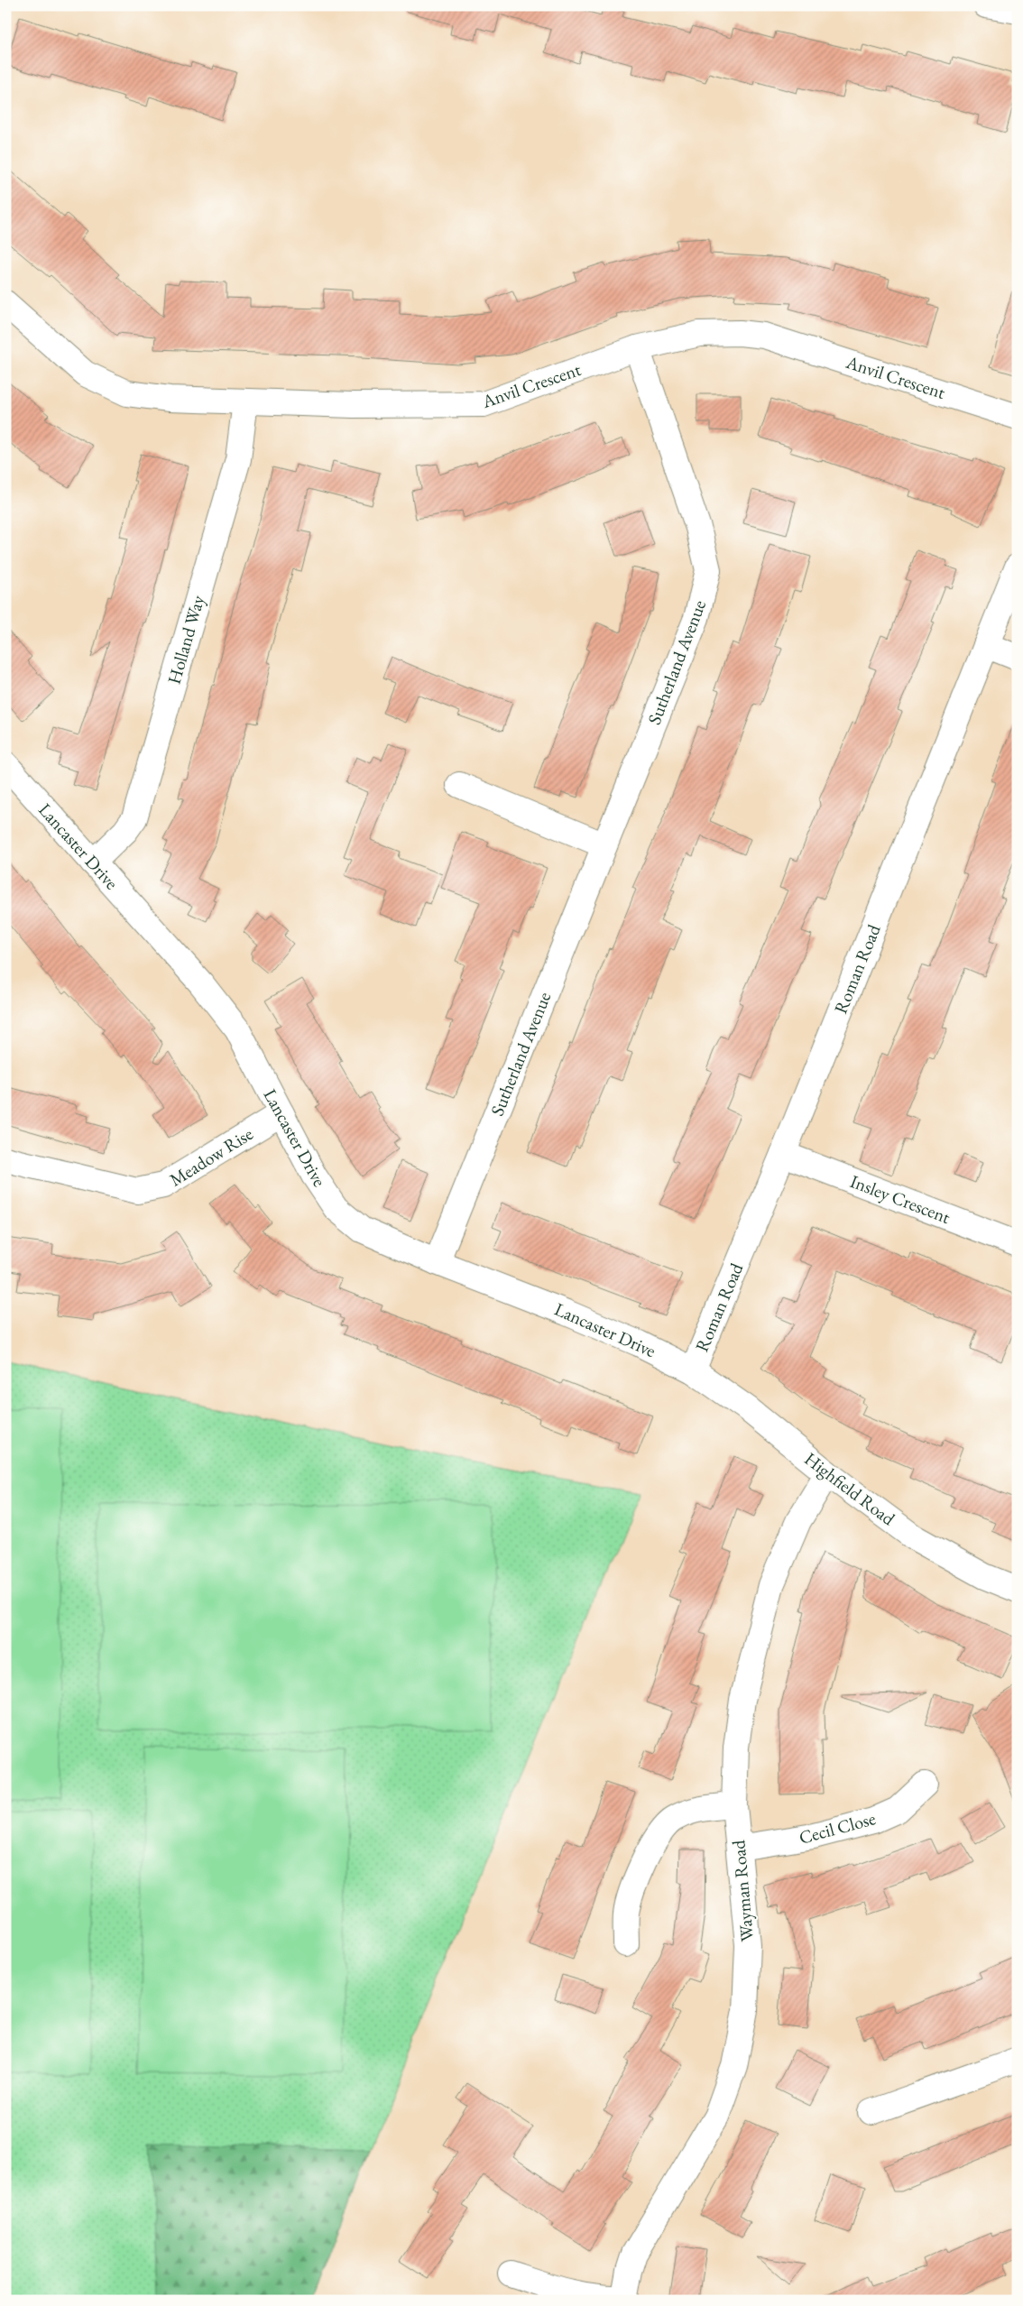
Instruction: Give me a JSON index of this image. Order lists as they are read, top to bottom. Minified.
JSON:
{"streets":{"street":["Anvil Crescent","Holland Way","Sutherland Avenue","Lancaster Drive","Roman Road","Meadow Rise","Insley Crescent","Highfield Road","Cecil Close","Wayman Road"]},"crossings":[["Anvil Crescent","Holland Way"],["Anvil Crescent","Sutherland Avenue"],["Holland Way","Lancaster Drive"],["Sutherland Avenue","Lancaster Drive"],["Lancaster Drive","Roman Road"],["Lancaster Drive","Meadow Rise"],["Lancaster Drive","Highfield Road"],["Roman Road","Insley Crescent"],["Roman Road","Highfield Road"],["Highfield Road","Wayman Road"],["Cecil Close","Wayman Road"]]}
